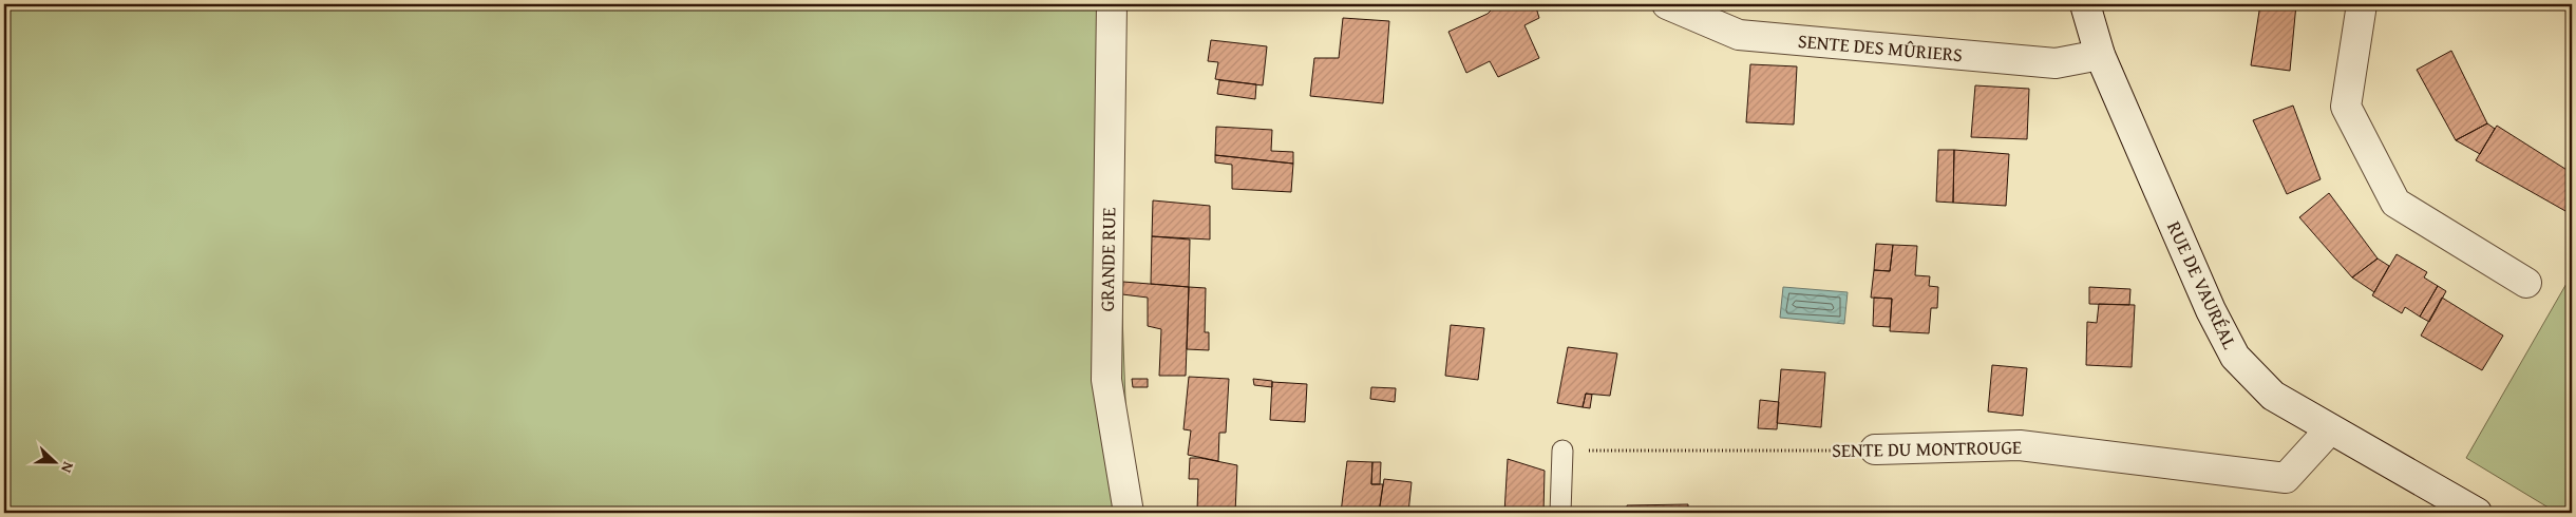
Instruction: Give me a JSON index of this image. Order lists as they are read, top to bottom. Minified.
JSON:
{"streets":{"street":["SENTE DES MÛRIERS","GRANDE RUE","RUE DE VAURÉAL","SENTE DU MONTROUGE"]},"crossings":[["SENTE DES MÛRIERS","RUE DE VAURÉAL"],["RUE DE VAURÉAL","SENTE DU MONTROUGE"]],"north":"right"}
